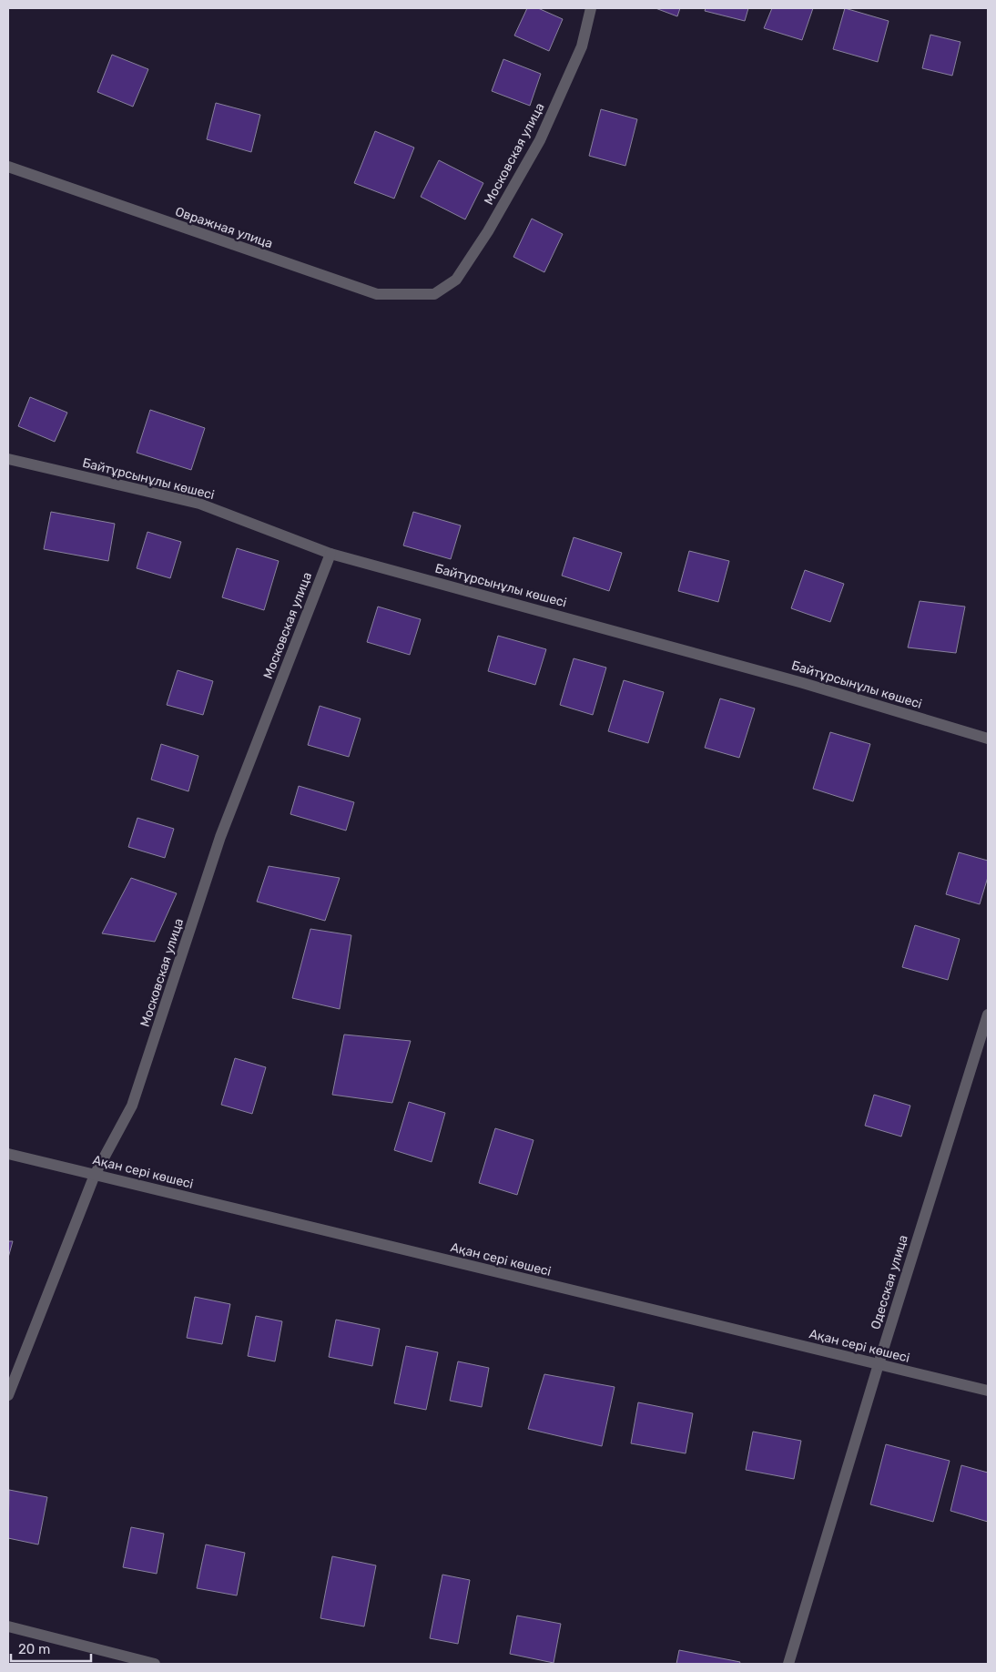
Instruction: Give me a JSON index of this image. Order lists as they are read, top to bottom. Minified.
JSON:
{"streets":{"street":["Московская улица","Овражная улица","Байтұрсынұлы көшесі","Ақан сері көшесі","Одесская улица"]},"crossings":[["Московская улица","Овражная улица"],["Московская улица","Байтұрсынұлы көшесі"],["Московская улица","Ақан сері көшесі"],["Ақан сері көшесі","Одесская улица"]],"scale_bar":"20 m"}
